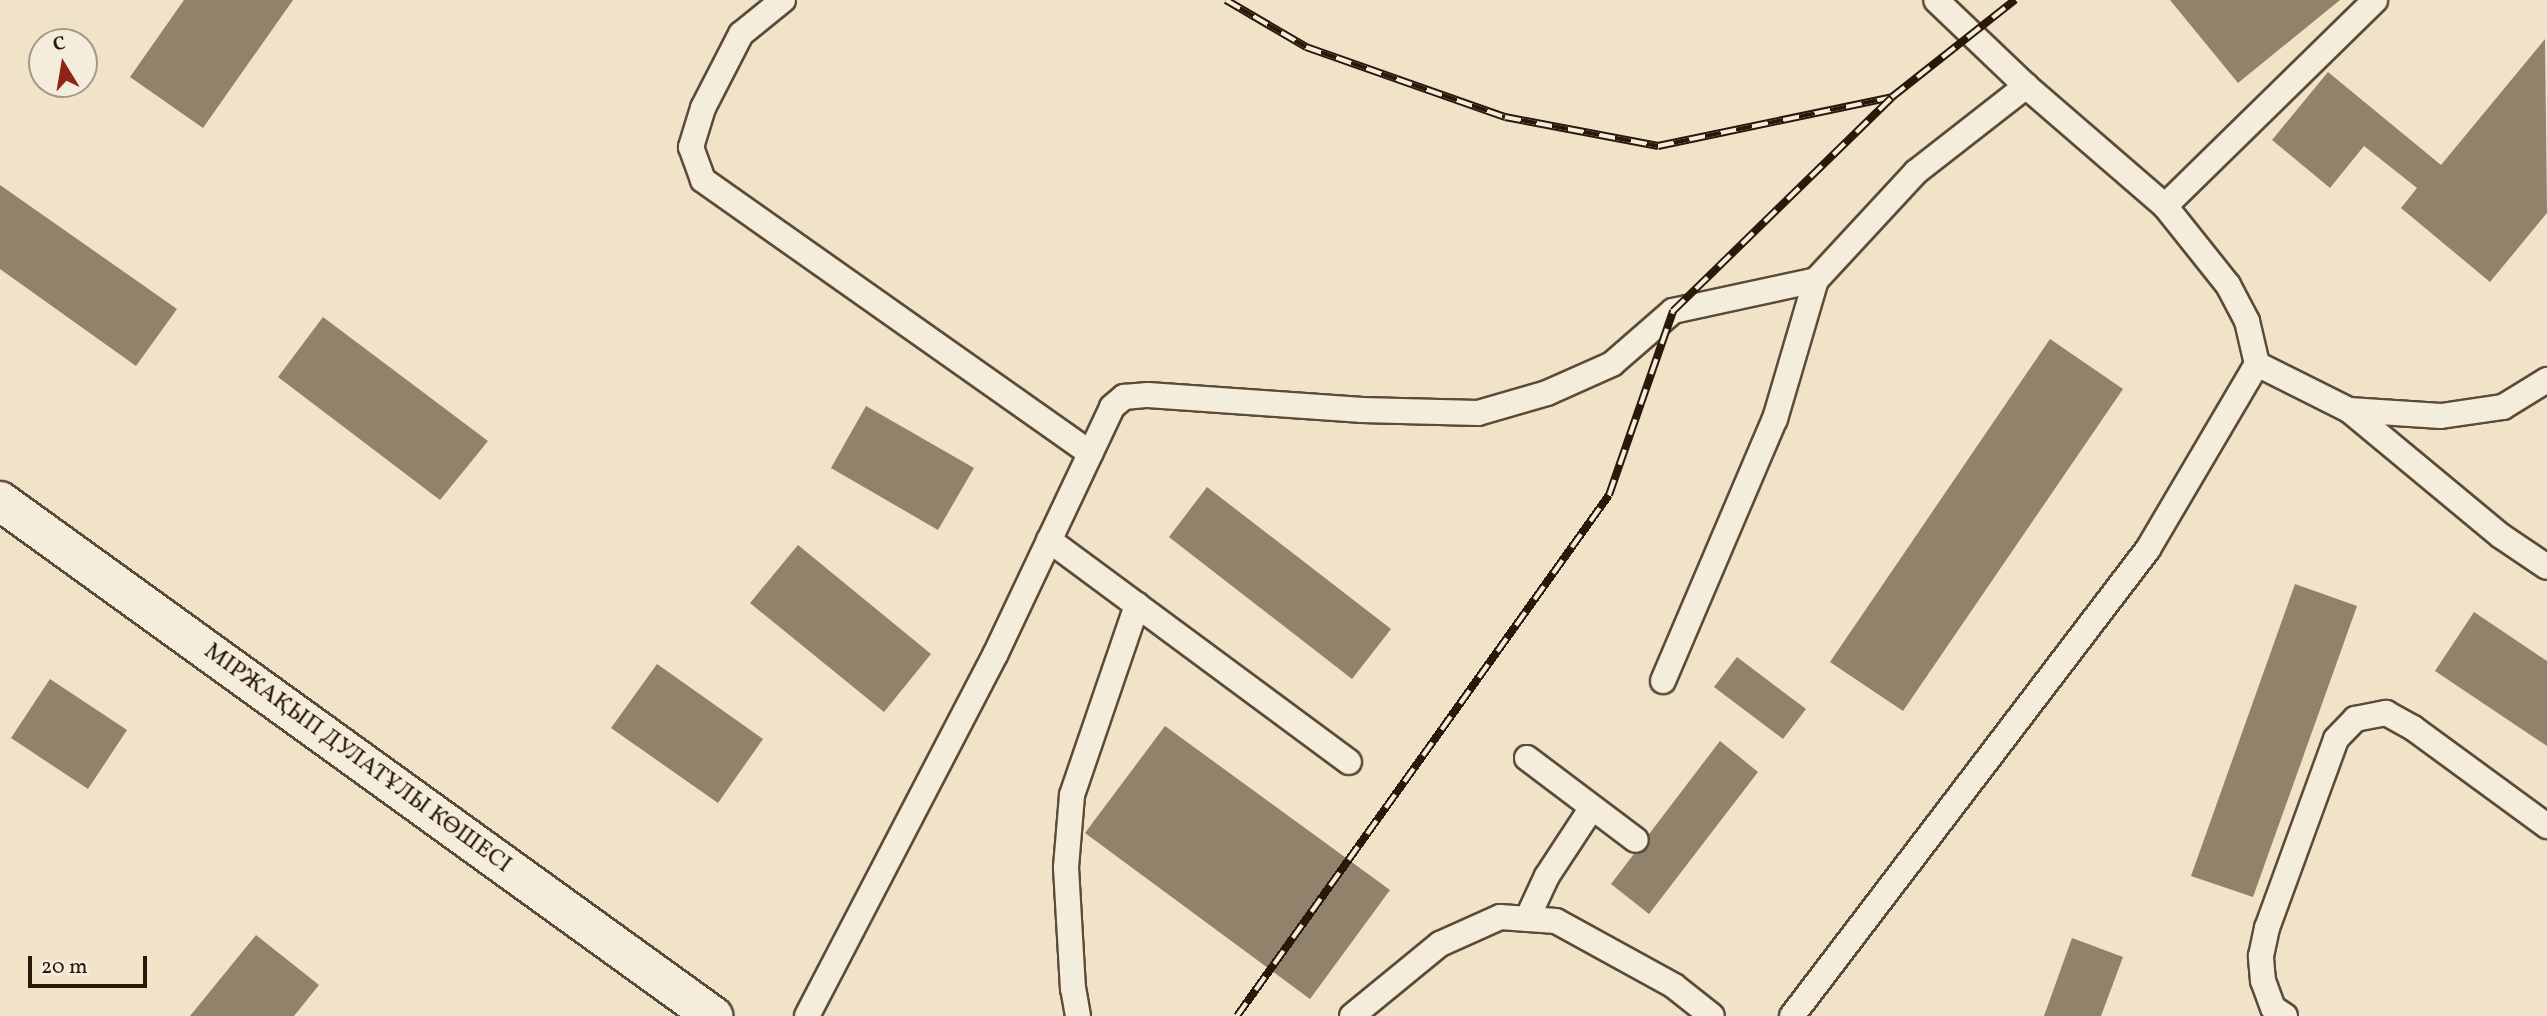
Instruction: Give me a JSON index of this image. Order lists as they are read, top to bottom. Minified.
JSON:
{"streets":{"street":["МІРЖАҚЫП ДУЛАТҰЛЫ КӨШЕСІ"]},"scale_bar":"20 m","north":"top"}
